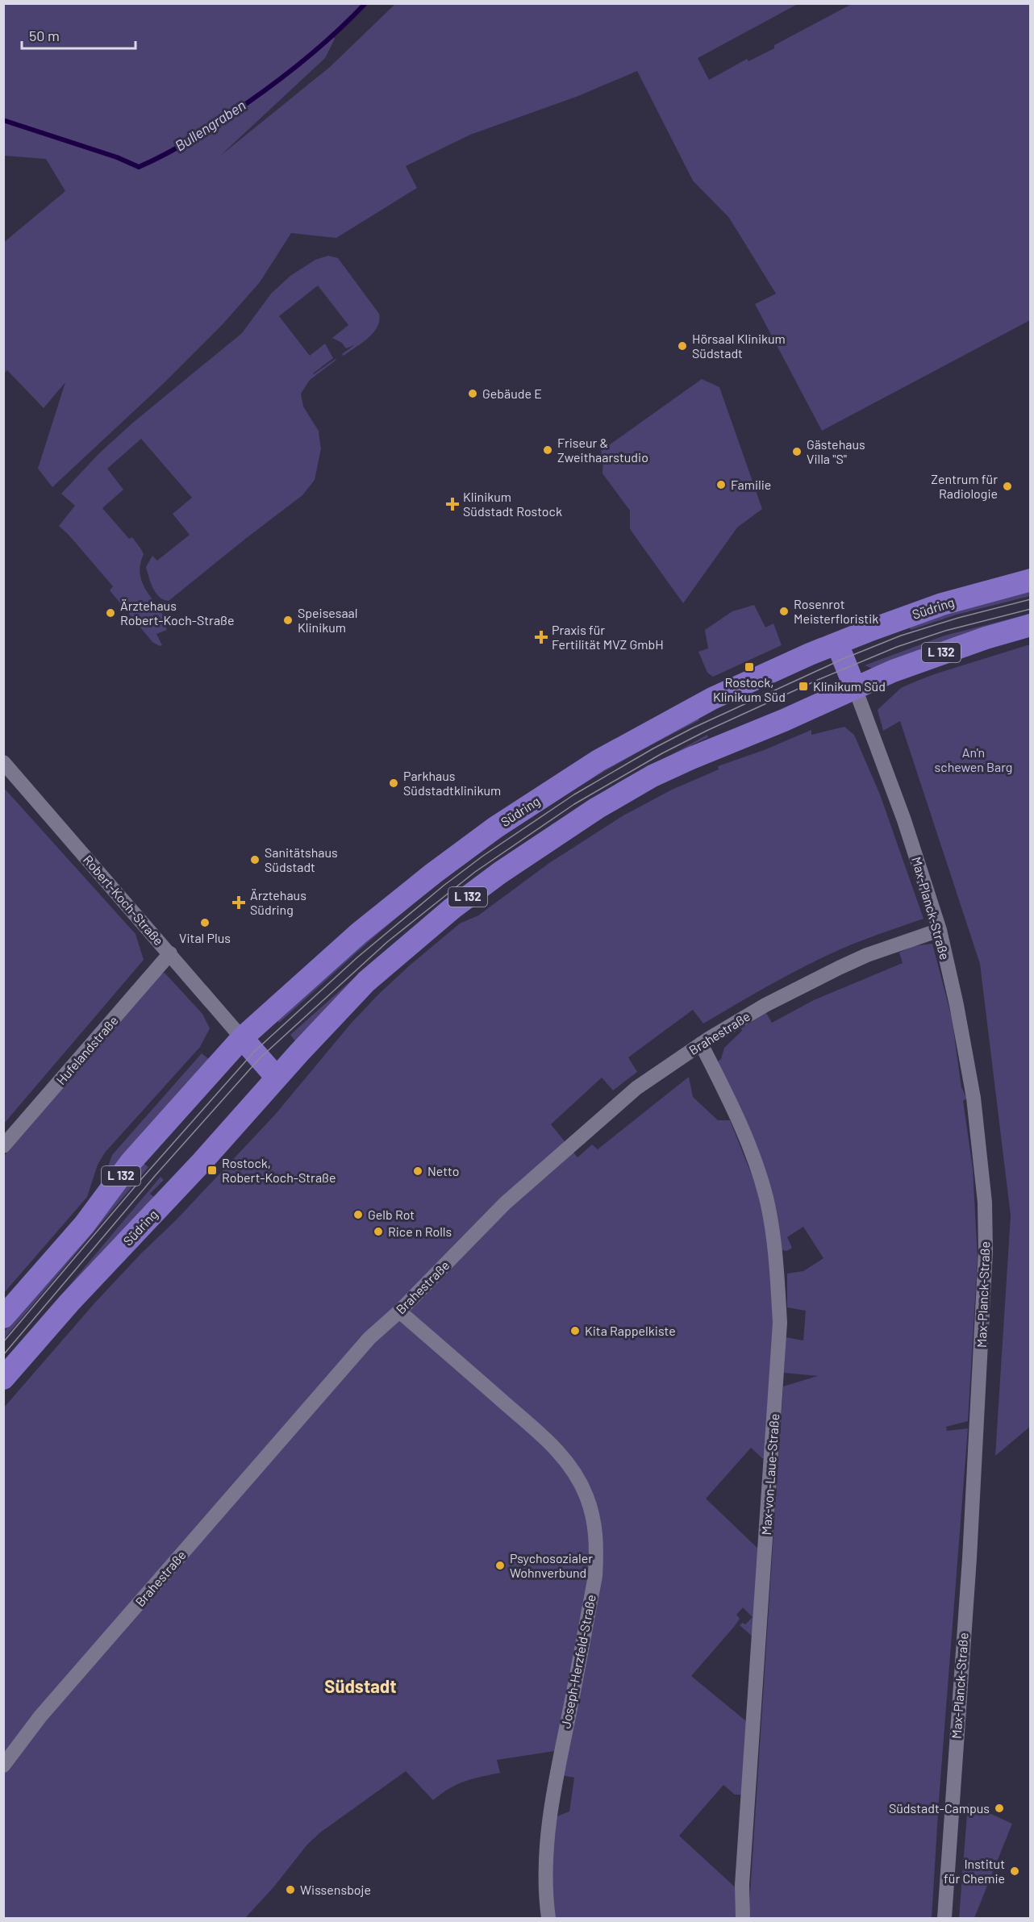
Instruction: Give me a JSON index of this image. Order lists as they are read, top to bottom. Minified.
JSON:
{"streets":{"main road":["Südring","L 132"],"street":["Robert-Koch-Straße","Max-Planck-Straße","Brahestraße","Hufelandstraße","Max-von-Laue-Straße","Joseph-Herzfeld-Straße"]},"crossings":[["Südring","Robert-Koch-Straße"],["Südring","Max-Planck-Straße"],["Robert-Koch-Straße","Hufelandstraße"],["Max-Planck-Straße","Brahestraße"],["Brahestraße","Max-von-Laue-Straße"],["Brahestraße","Joseph-Herzfeld-Straße"]],"districts":["Südstadt"],"water":["Bullengraben"],"parks":["An'n schewen Barg"],"places":{"other":["Hörsaal Klinikum Südstadt","Gebäude E","Friseur & Zweithaarstudio","Gästehaus Villa \"S\"","Familie","Zentrum für Radiologie","Rosenrot Meisterfloristik","Ärztehaus Robert-Koch-Straße","Speisesaal Klinikum","Parkhaus Südstadtklinikum","Sanitätshaus Südstadt","Vital Plus","Netto","Gelb Rot","Rice n Rolls","Kita Rappelkiste","Psychosozialer Wohnverbund","Südstadt-Campus","Institut für Chemie","Wissensboje"],"health":["Klinikum Südstadt Rostock","Praxis für Fertilität MVZ GmbH","Ärztehaus Südring"],"transit":["Rostock, Klinikum Süd","Klinikum Süd","Rostock, Robert-Koch-Straße"]},"scale_bar":"50 m"}
